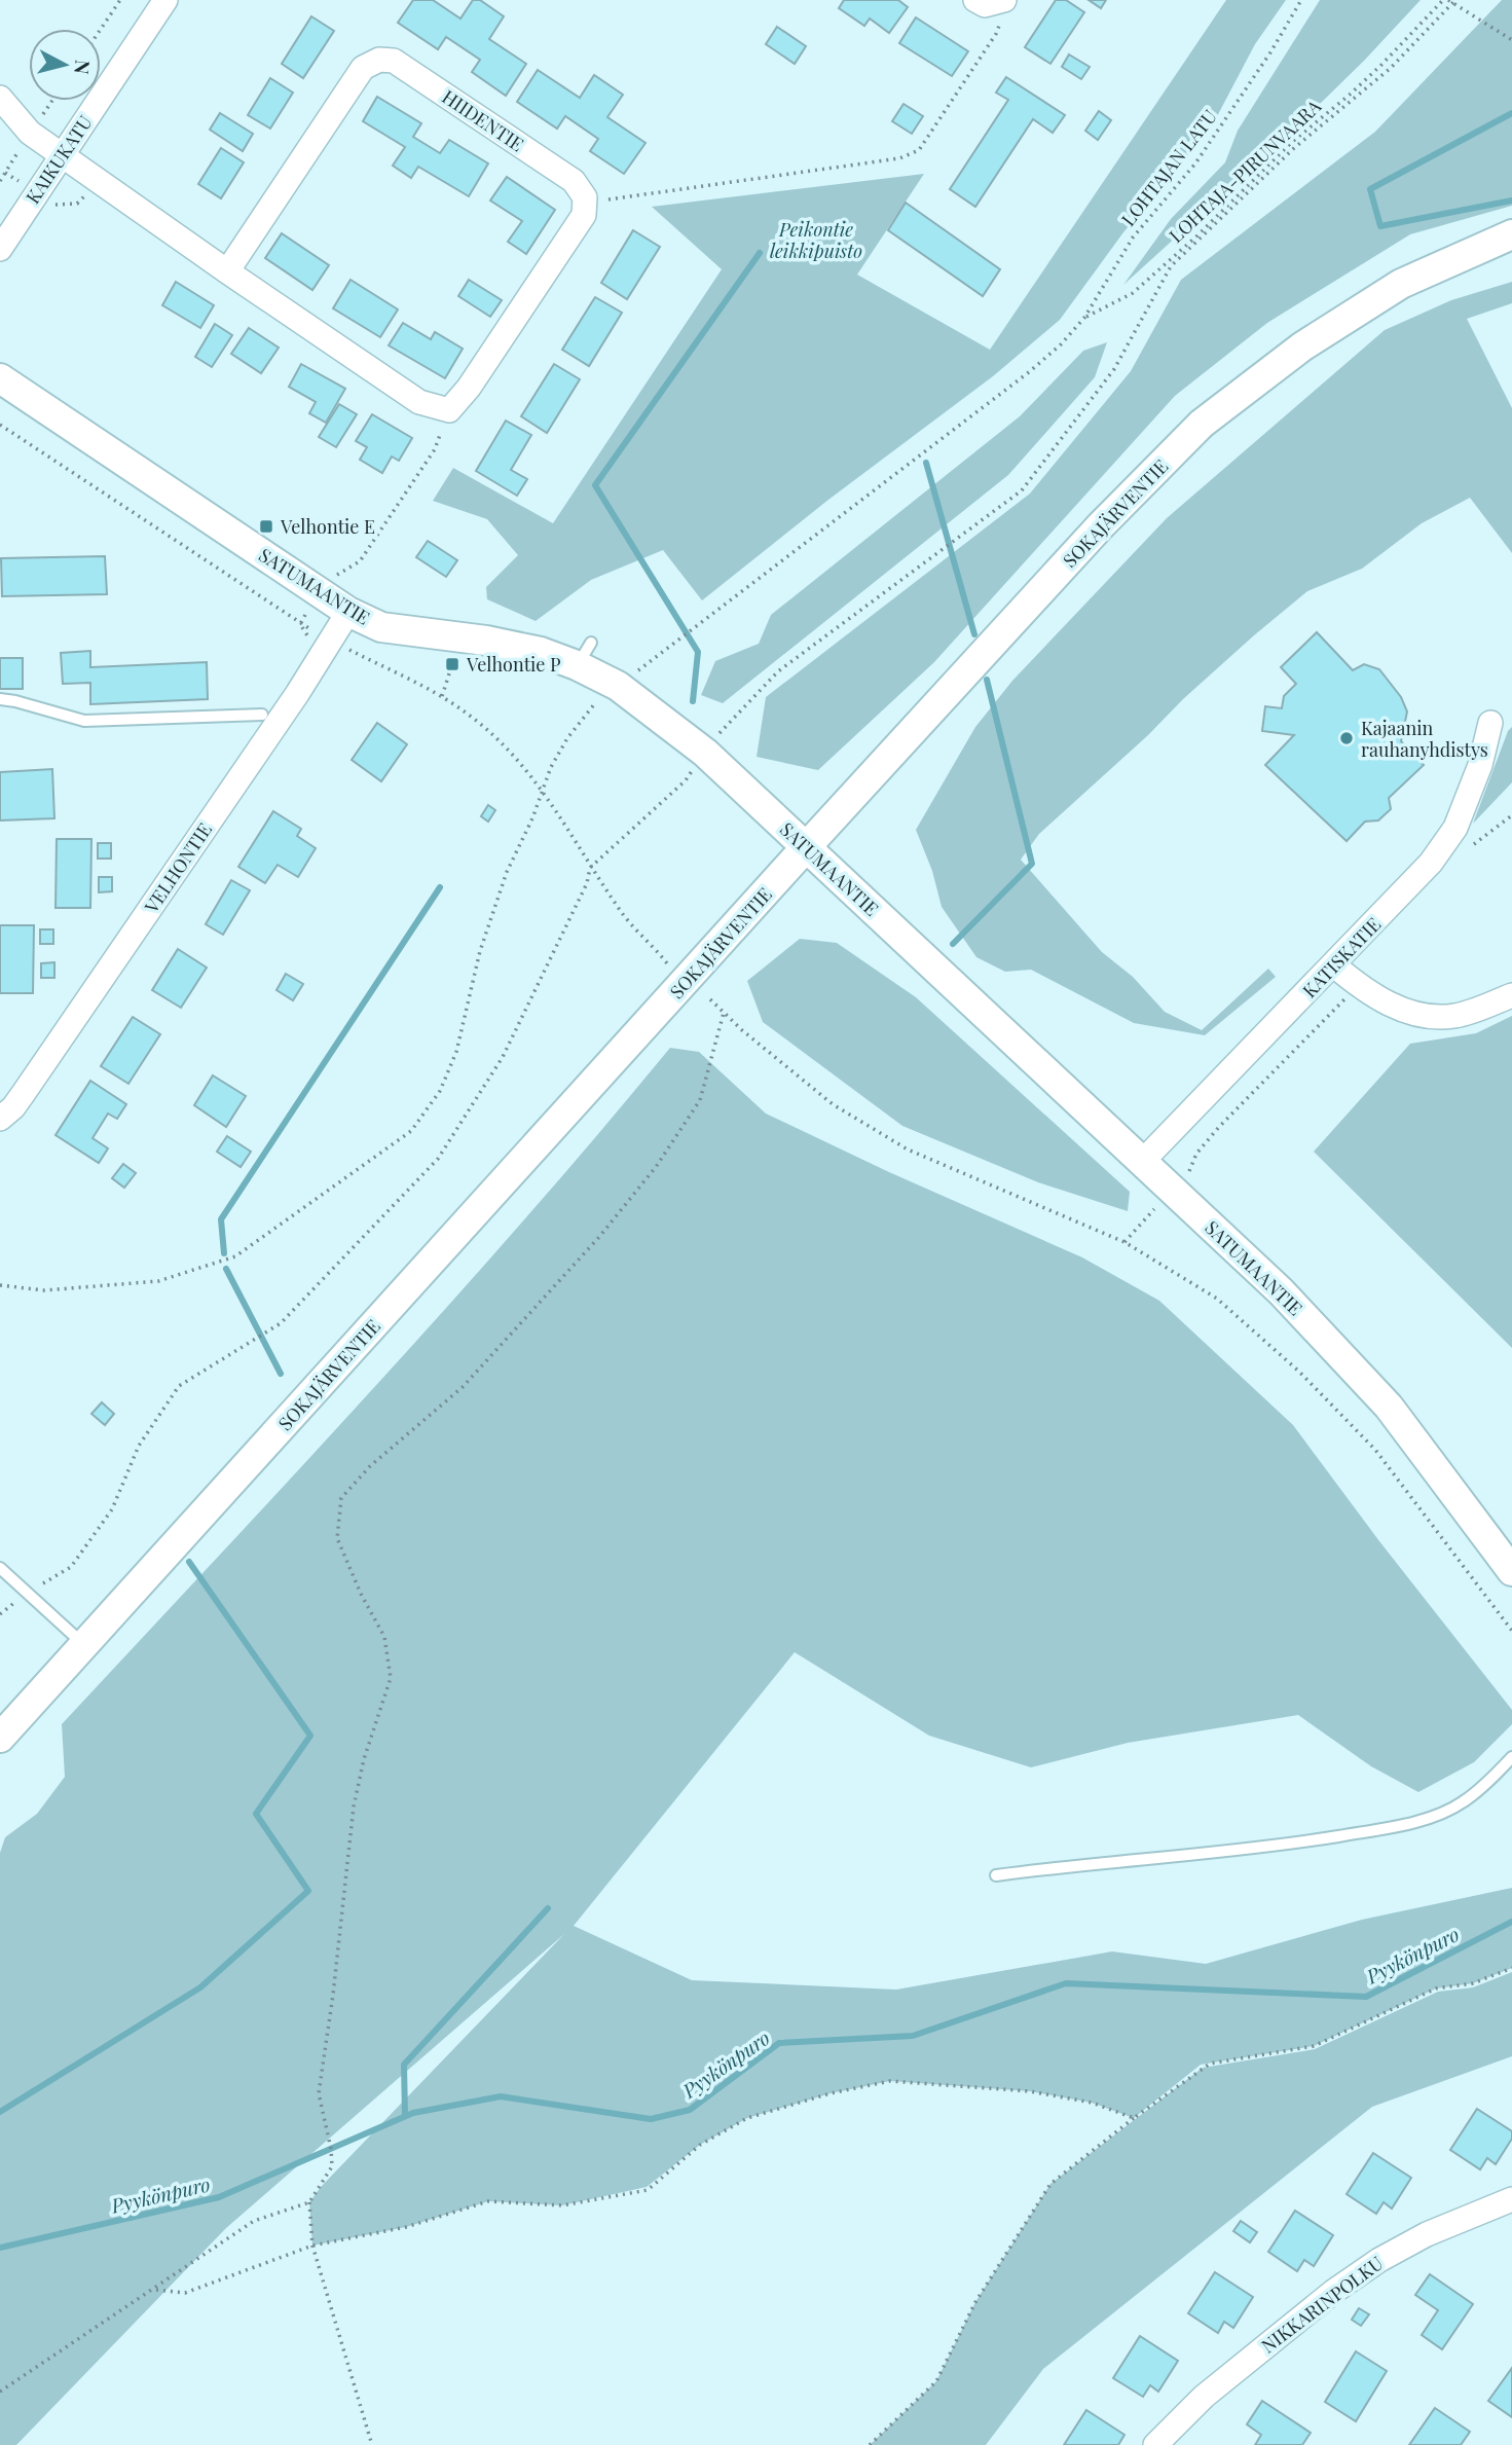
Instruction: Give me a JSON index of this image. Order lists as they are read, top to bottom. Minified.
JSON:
{"streets":{"street":["HIIDENTIE","KAIKUKATU","SOKAJÄRVENTIE","SATUMAANTIE","VELHONTIE","KATISKATIE","NIKKARINPOLKU"],"path":["LOHTAJAN LATU","LOHTAJA-PIRUNVAARA"]},"crossings":[["LOHTAJAN LATU","LOHTAJA-PIRUNVAARA"],["SOKAJÄRVENTIE","SATUMAANTIE"],["SATUMAANTIE","VELHONTIE"],["SATUMAANTIE","KATISKATIE"]],"water":["Pyykönpuro"],"parks":["Peikontie leikkipuisto"],"places":{"transit":["Velhontie E","Velhontie P"],"other":["Kajaanin rauhanyhdistys"]},"north":"right"}
